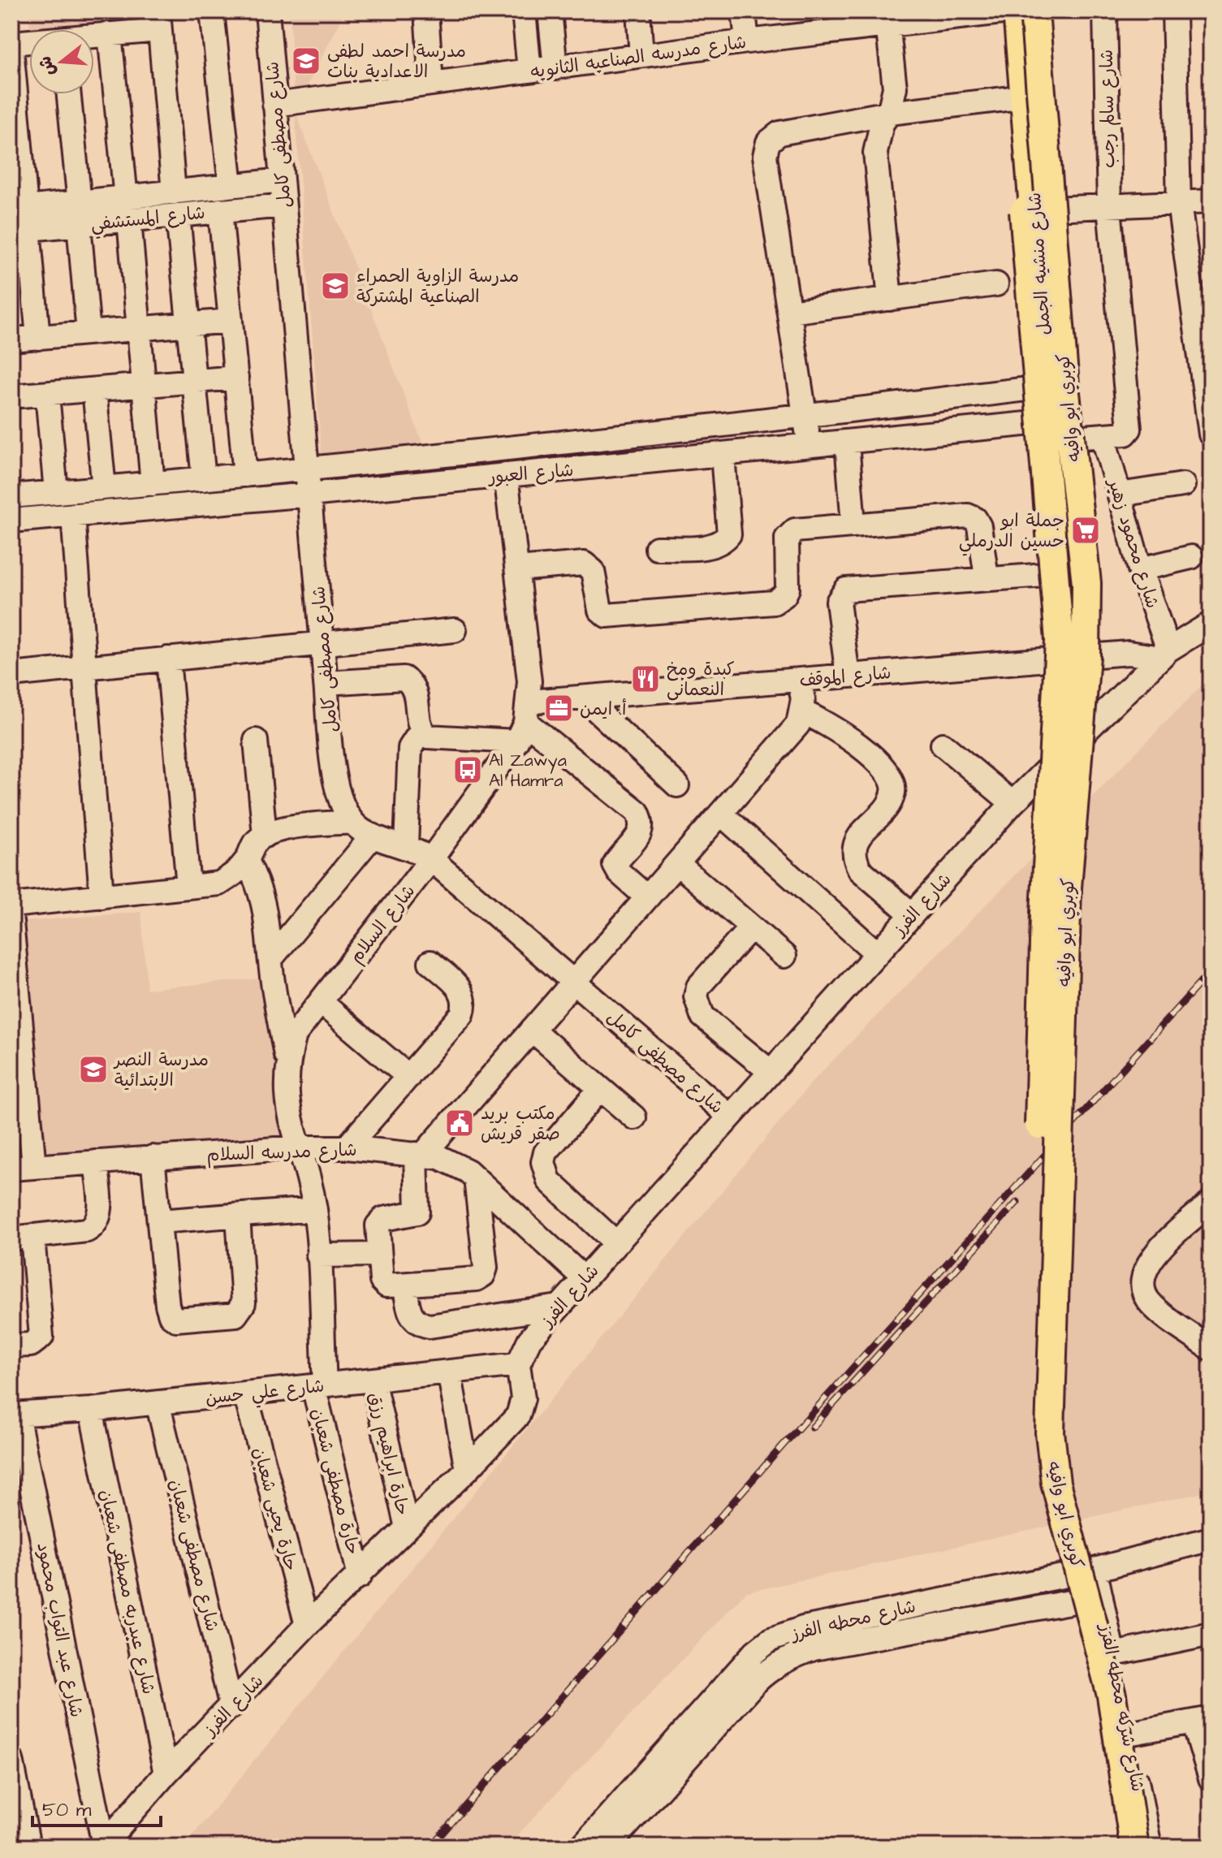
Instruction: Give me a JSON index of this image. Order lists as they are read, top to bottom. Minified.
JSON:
{"streets":{"main road":["شارع منشيه الجمل","كوبري ابو وافيه"],"street":["شارع مدرسه الصناعيه الثانويه","شارع سالم رجب","شارع مصطفى كامل","شارع المستشفي","شارع العبور","شارع محمود زهير","شارع الموقف","شارع الفرز","شارع السلام","شارع مدرسه السلام","شارع علي حسن","حارة ابراهيم رزق","حارة مصطفى شعبان","حارة يحيى شعبان","شارع مصطفى شعبان","شارع عبدربه مصطفى شعبان","شارع محطه الفرز","شارع عبد التواب محمود","شارع شركه محطه الفرز"]},"crossings":[["شارع مدرسه الصناعيه الثانويه","شارع مصطفى كامل"],["شارع مدرسه الصناعيه الثانويه","شارع منشيه الجمل"],["شارع سالم رجب","شارع العبور"],["شارع سالم رجب","شارع محمود زهير"],["شارع مصطفى كامل","شارع المستشفي"],["شارع مصطفى كامل","شارع العبور"],["شارع مصطفى كامل","شارع الفرز"],["شارع مصطفى كامل","شارع السلام"],["شارع منشيه الجمل","كوبري ابو وافيه"],["شارع منشيه الجمل","شارع العبور"],["شارع منشيه الجمل","شارع الموقف"],["شارع منشيه الجمل","شارع الفرز"],["شارع العبور","شارع محمود زهير"],["شارع محمود زهير","شارع الموقف"],["شارع محمود زهير","شارع الفرز"],["شارع الموقف","شارع الفرز"],["شارع الموقف","شارع السلام"],["شارع الفرز","شارع مدرسه السلام"],["شارع الفرز","شارع علي حسن"],["شارع الفرز","حارة ابراهيم رزق"],["شارع الفرز","حارة مصطفى شعبان"],["شارع الفرز","حارة يحيى شعبان"],["شارع الفرز","شارع مصطفى شعبان"],["شارع الفرز","شارع عبدربه مصطفى شعبان"],["شارع الفرز","شارع عبد التواب محمود"],["شارع السلام","شارع مدرسه السلام"],["شارع السلام","شارع علي حسن"],["شارع السلام","حارة مصطفى شعبان"],["شارع علي حسن","حارة ابراهيم رزق"],["شارع علي حسن","حارة مصطفى شعبان"],["شارع علي حسن","حارة يحيى شعبان"],["شارع علي حسن","شارع مصطفى شعبان"],["شارع علي حسن","شارع عبدربه مصطفى شعبان"],["شارع علي حسن","شارع عبد التواب محمود"],["شارع محطه الفرز","شارع شركه محطه الفرز"]],"places":{"school or university":["مدرسة احمد لطفى الاعدادية بنات","مدرسة الزاوية الحمراء الصناعية المشتركة","مدرسة النصر الابتدائية"],"supermarket":["جملة ابو حسين الدرملي"],"restaurant":["كبدة ومخ النعمانى"],"office":["أ. ايمن"],"bus stop":["Al Zawya Al Hamra"],"public building":["مكتب بريد صقر قريش"]},"scale_bar":"50 m","north":"left"}
